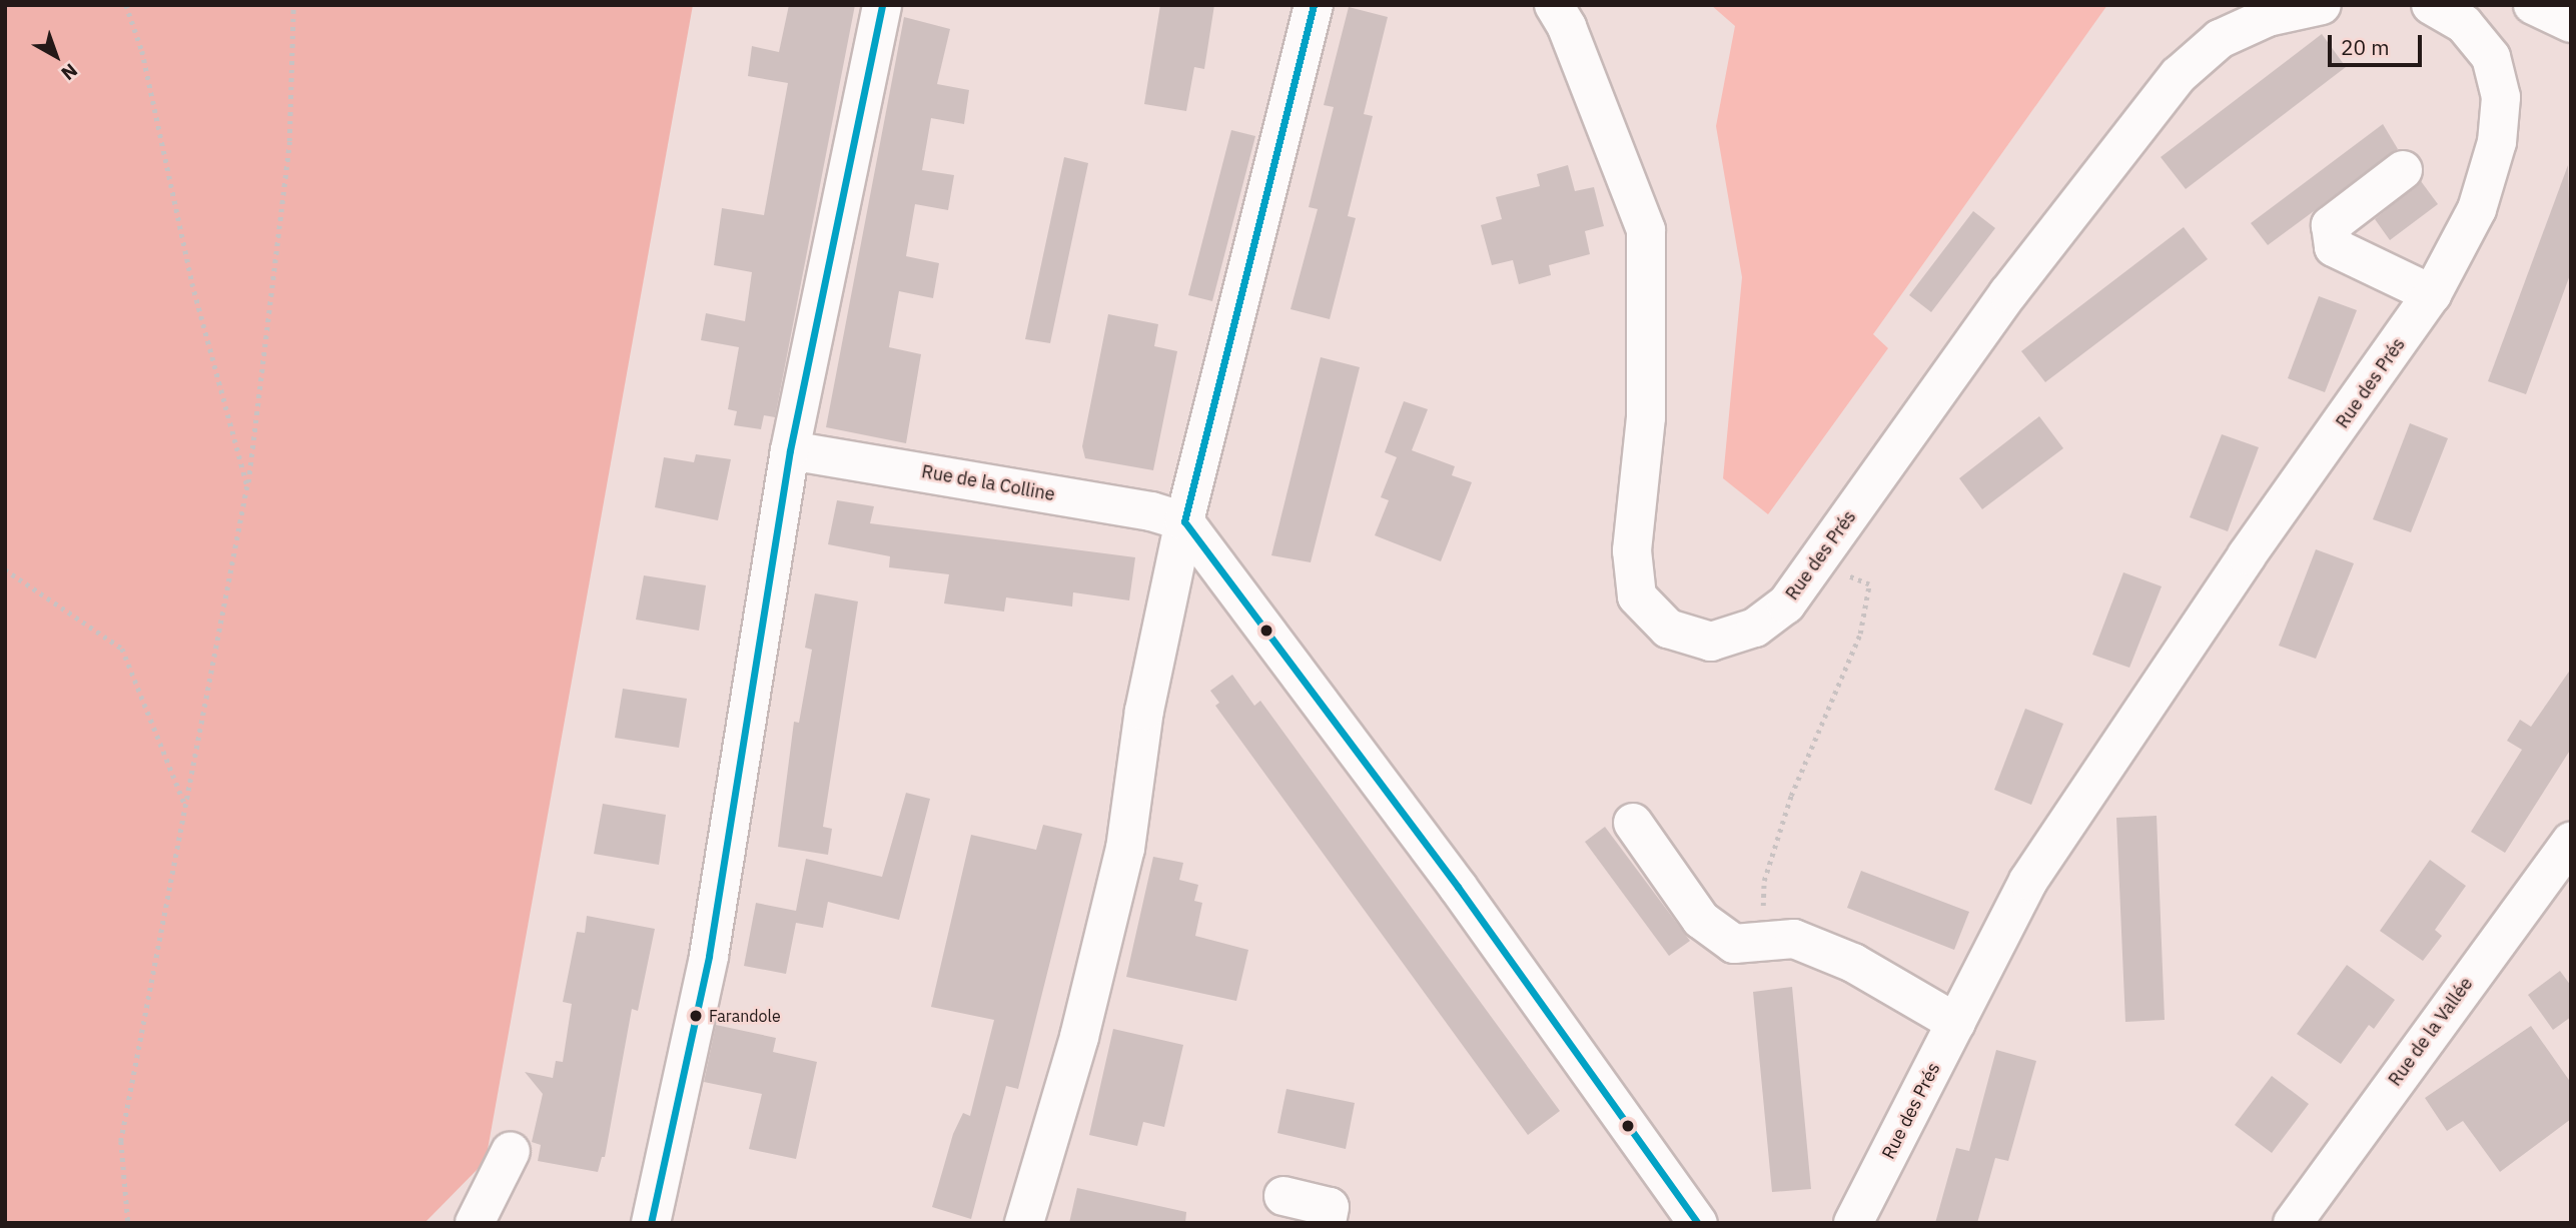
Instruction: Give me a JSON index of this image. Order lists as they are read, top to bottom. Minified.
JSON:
{"streets":{"street":["Rue des Prés","Rue de la Colline","Rue de la Vallée"]},"places":["Farandole"],"scale_bar":"20 m","north":"bottom right"}
